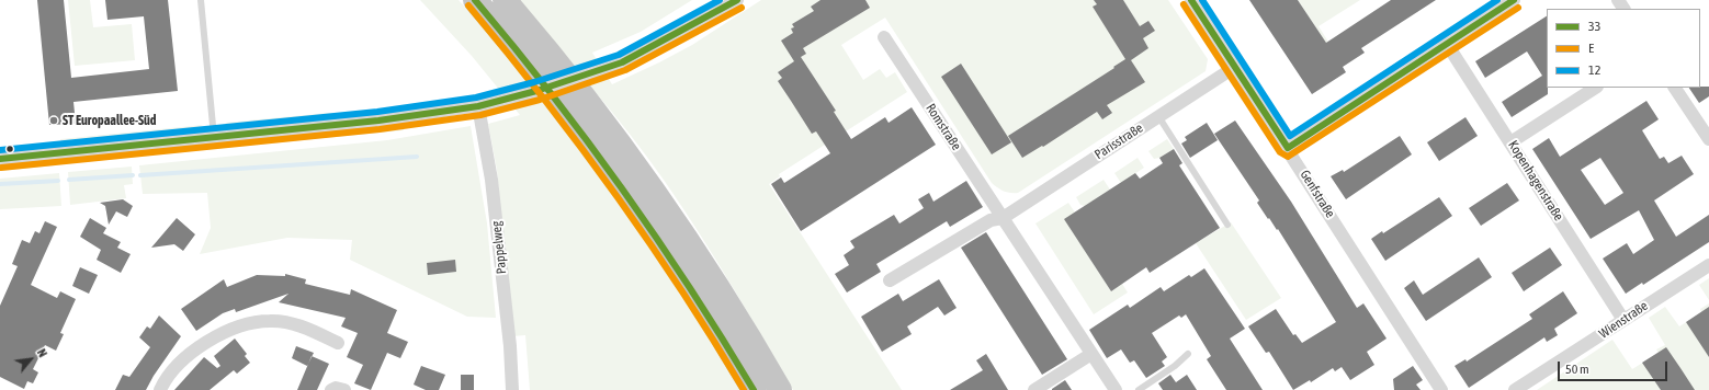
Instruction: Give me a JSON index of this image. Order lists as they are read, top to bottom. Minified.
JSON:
{"streets":{"street":["Romstraße","Parisstraße","Kopenhagenstraße","Genfstraße","Pappelweg","Wienstraße"]},"crossings":[["Romstraße","Parisstraße"],["Parisstraße","Genfstraße"],["Kopenhagenstraße","Wienstraße"]],"places":["ST Europaallee-Süd"],"lines":["transit line 33","transit line 12","transit line E"],"legend":["33","E","12"],"scale_bar":"50 m","north":"top right"}
